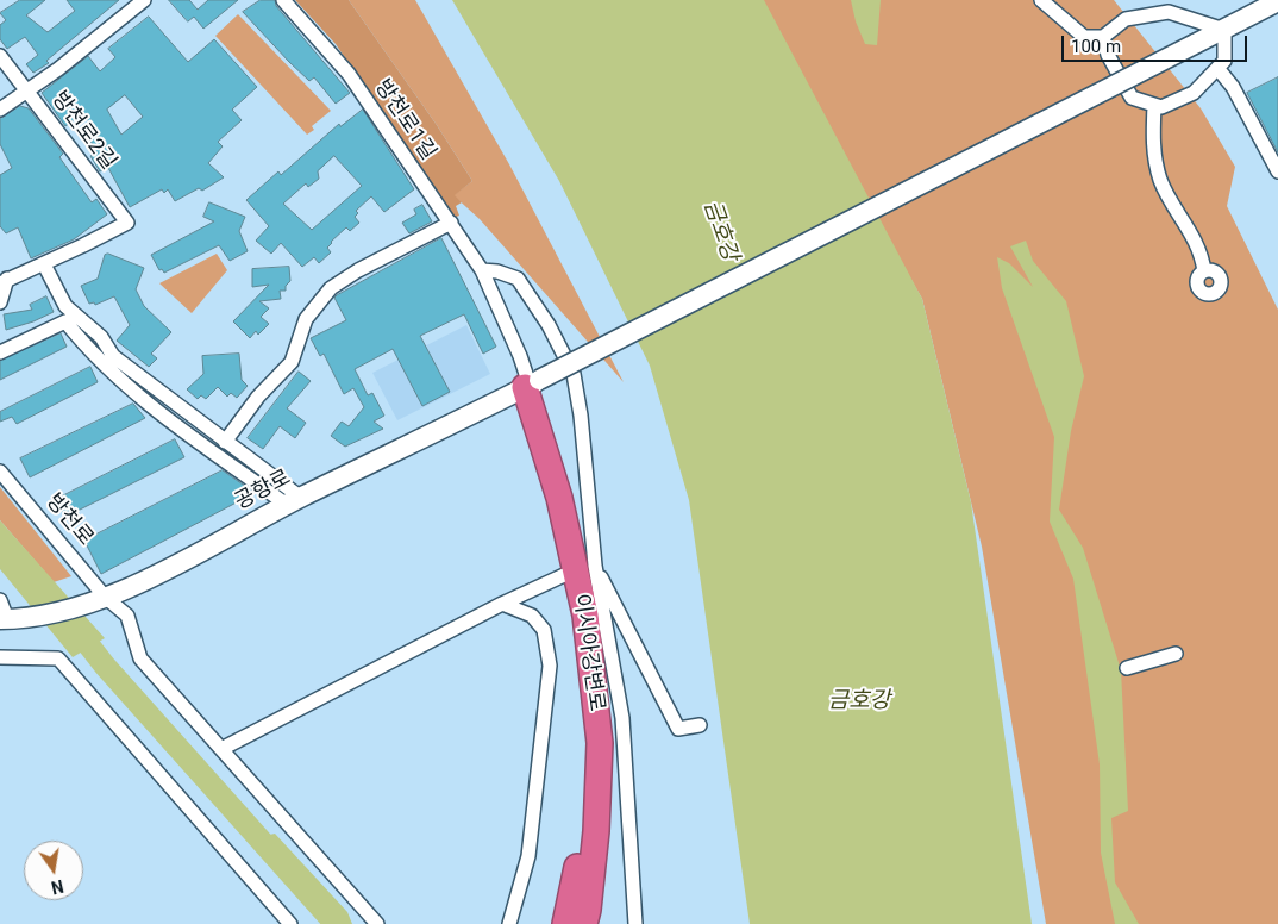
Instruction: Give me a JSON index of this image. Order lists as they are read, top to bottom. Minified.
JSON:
{"streets":{"highway":["이시아강변로"],"main road":["공항로"],"street":["방천로1길","방천로2길","방천로"]},"crossings":[["방천로1길","공항로"],["방천로1길","이시아강변로"],["공항로","방천로"],["공항로","이시아강변로"]],"water":["금호강"],"scale_bar":"100 m","north":"bottom"}
